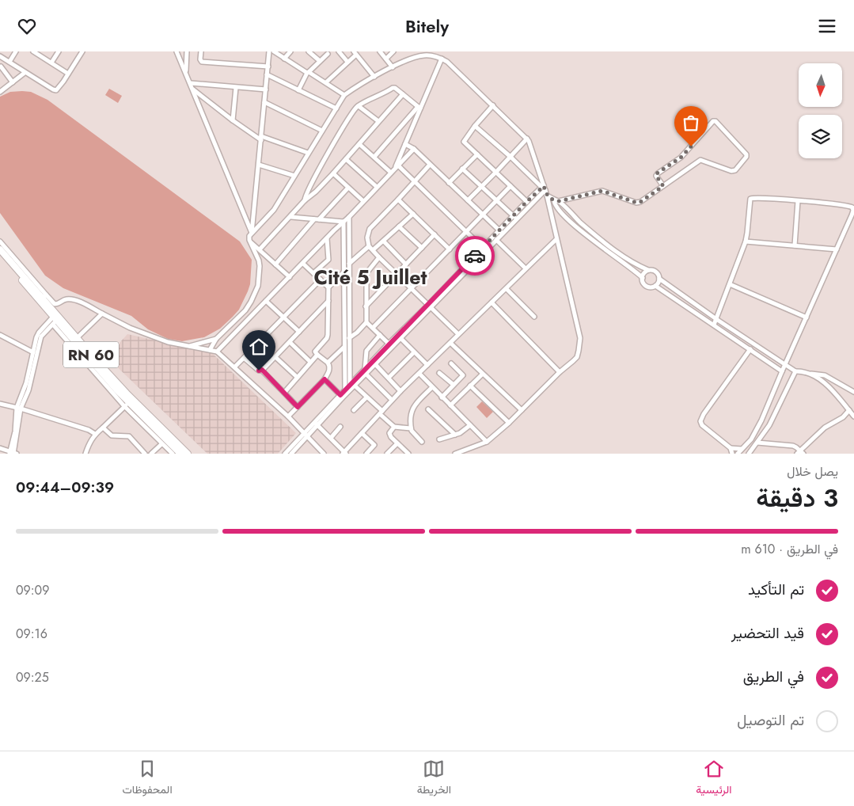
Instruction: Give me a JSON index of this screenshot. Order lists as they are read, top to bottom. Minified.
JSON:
{"streets":{"main road":["RN 60"]},"districts":["Cité 5 Juillet"],"north":"bottom","page":{"header":"Bitely","heading":["3 دقيقة","يصل خلال","09:39–09:44"],"bar":"في الطريق · 610 m","list":[["تم التأكيد","09:09"],["قيد التحضير","09:16"],["في الطريق","09:25"],"تم التوصيل"],"tabs":["الرئيسية","الخريطة","المحفوظات"]}}
